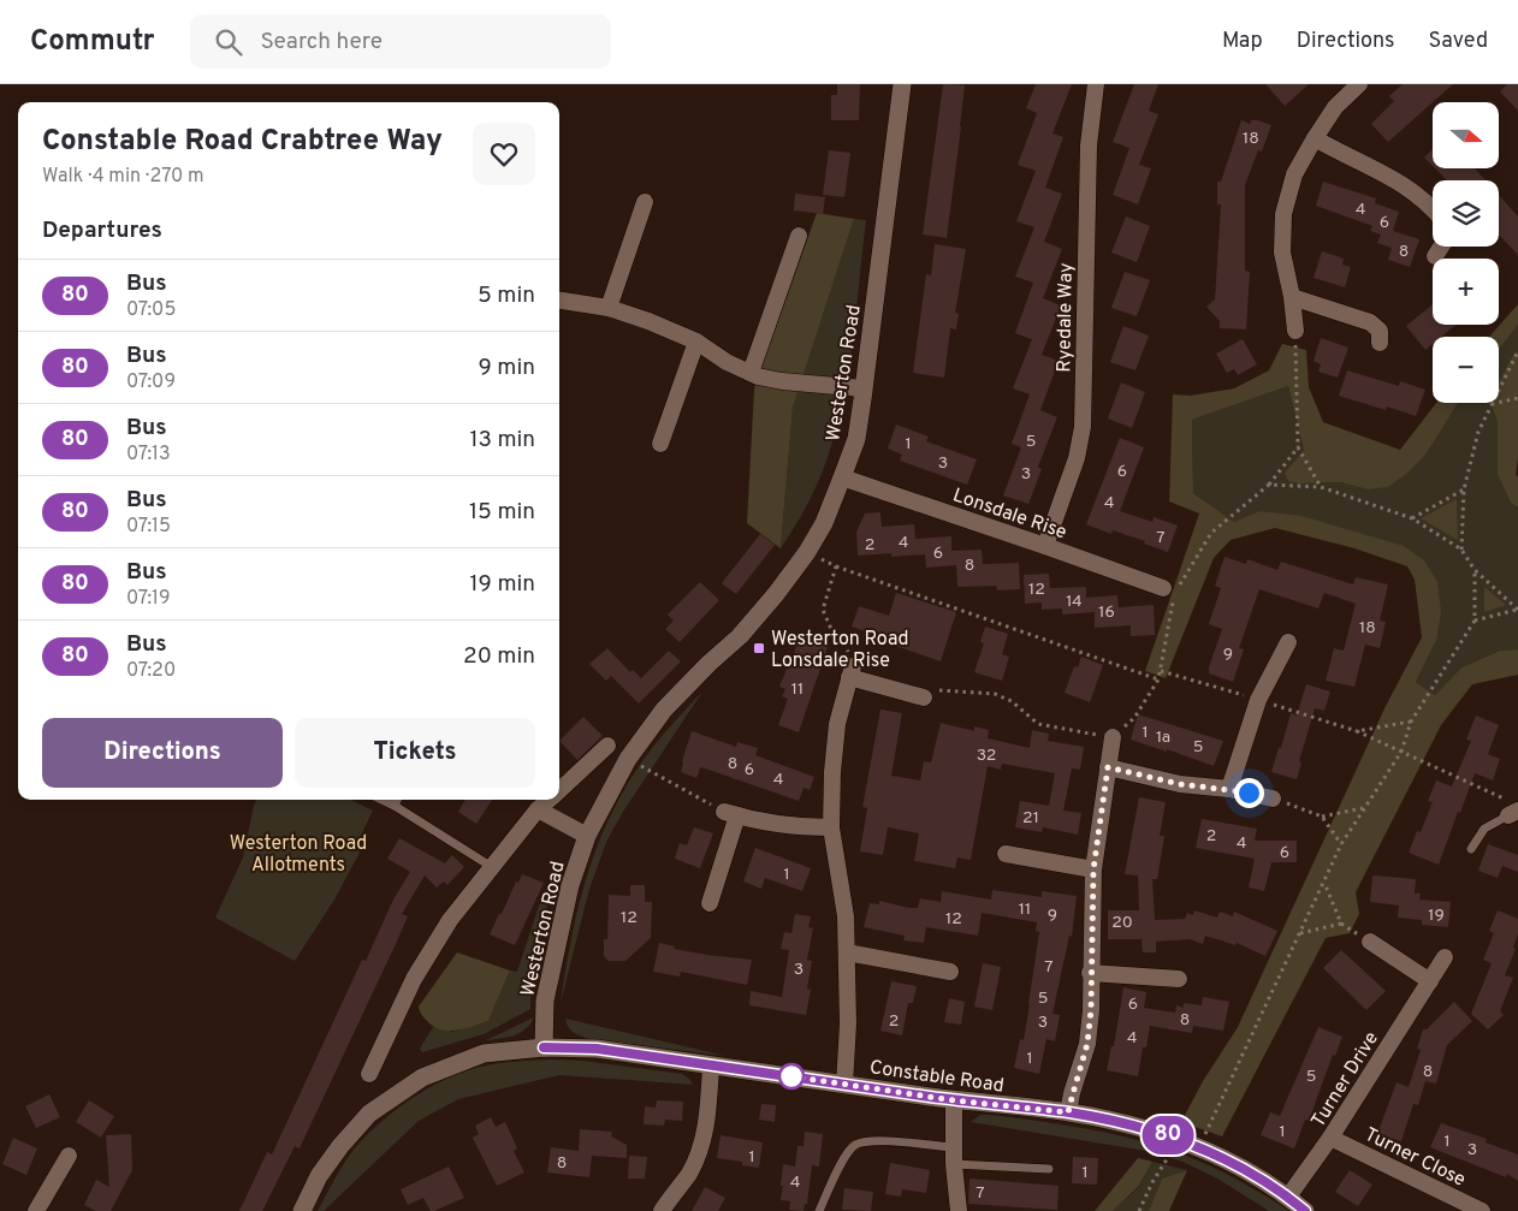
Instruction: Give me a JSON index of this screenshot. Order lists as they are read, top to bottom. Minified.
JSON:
{"streets":{"street":["Ryedale Way","Westerton Road","Lonsdale Rise","Constable Road","Turner Drive","Turner Close"]},"crossings":[["Ryedale Way","Lonsdale Rise"],["Westerton Road","Lonsdale Rise"],["Westerton Road","Constable Road"],["Constable Road","Turner Drive"],["Turner Drive","Turner Close"]],"parks":["Westerton Road Allotments"],"places":{"transit":["Westerton Road Lonsdale Rise"]},"lines":["bus line 80"],"house_numbers":["18","4","6","8","5","1","3","6","3","4","7","4","2","6","8","12","14","16","18","9","11","1","1a","5","32","8","6","4","21","2","4","6","1","11","9","19","12","12","20","7","3","5","6","8","2","3","4","1","8","5","1","1","3","1","8","1","4","7"],"north":"right","page":{"header":"Commutr","search":"Search here","nav":["Map","Directions","Saved"],"on_map":"80","map_buttons":["+","−"],"heading":[["Constable Road Crabtree Way","Walk · 4 min · 270 m"],"Departures"],"list":[{"mark":"80","name":"Bus","note":"07:05","value":"5 min"},{"mark":"80","name":"Bus","note":"07:09","value":"9 min"},{"mark":"80","name":"Bus","note":"07:13","value":"13 min"},{"mark":"80","name":"Bus","note":"07:15","value":"15 min"},{"mark":"80","name":"Bus","note":"07:19","value":"19 min"},{"mark":"80","name":"Bus","note":"07:20","value":"20 min"}],"buttons":["Directions","Tickets"]}}
